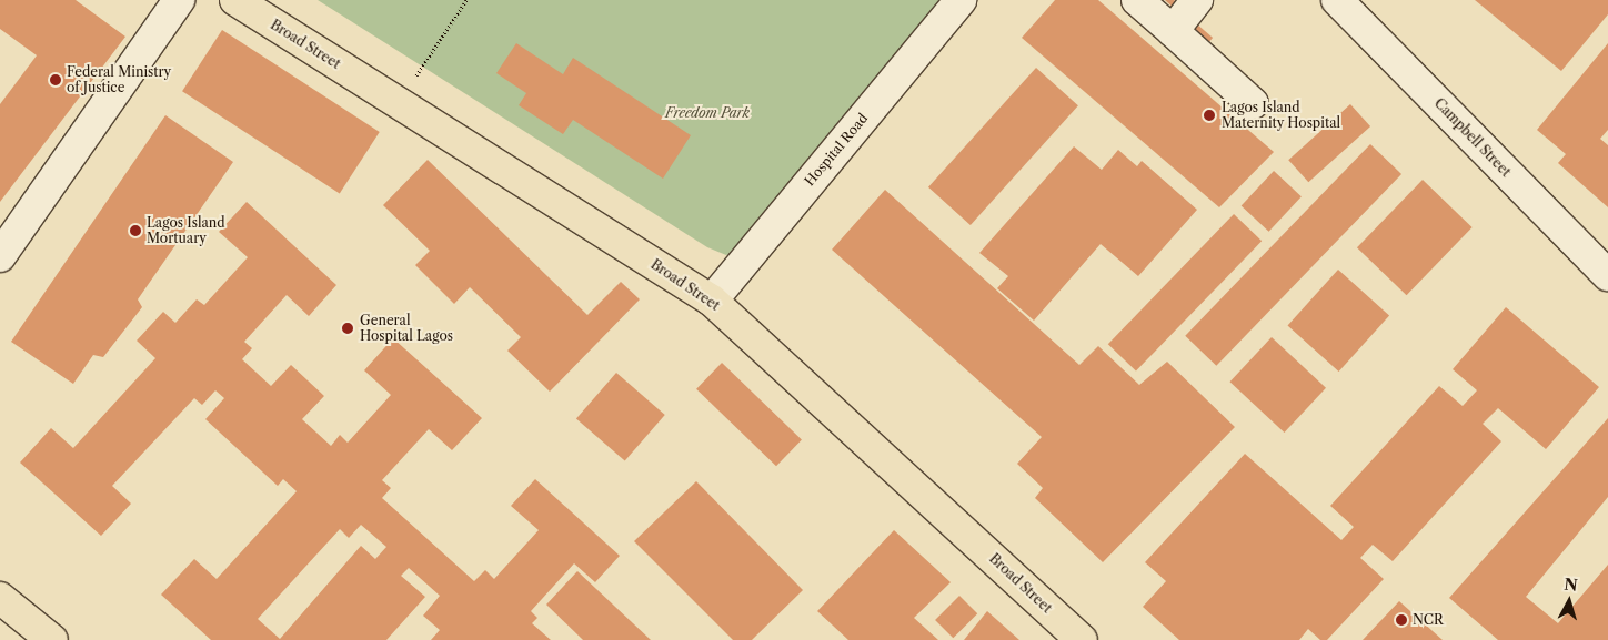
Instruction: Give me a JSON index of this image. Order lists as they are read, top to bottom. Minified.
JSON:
{"streets":{"main road":["Broad Street"],"street":["Campbell Street","Hospital Road"]},"crossings":[["Broad Street","Hospital Road"]],"parks":["Freedom Park"],"places":["Federal Ministry of Justice","Lagos Island Maternity Hospital","Lagos Island Mortuary","General Hospital Lagos","NCR"],"north":"top"}
